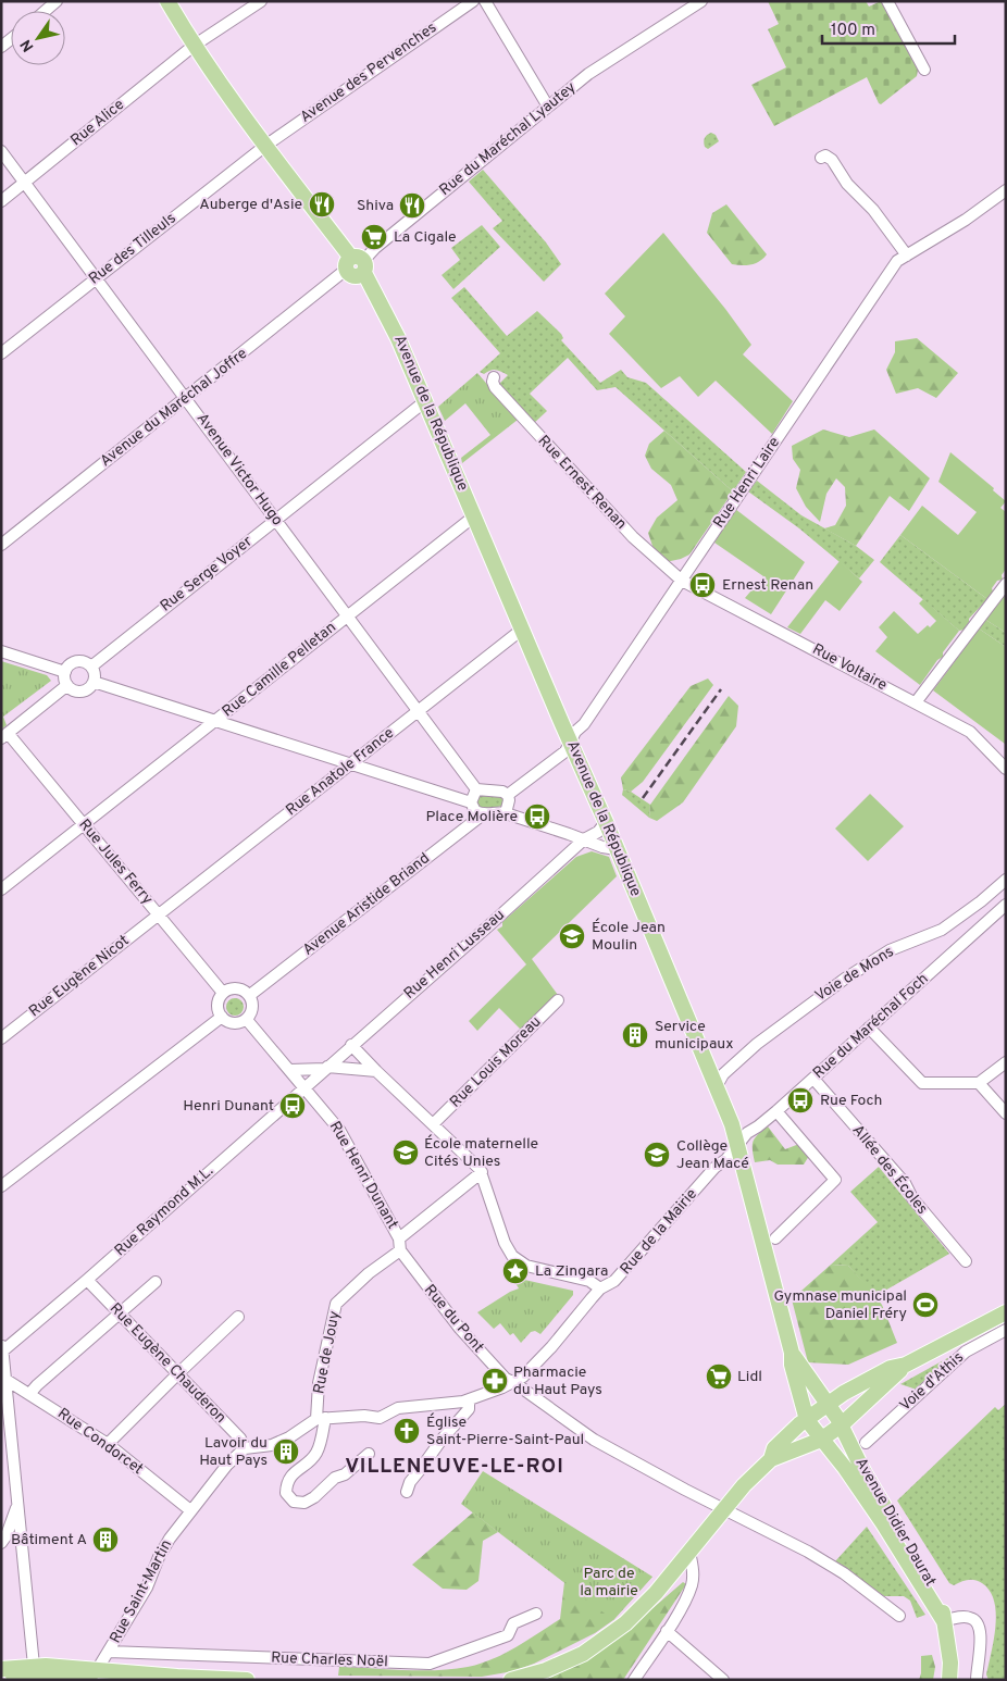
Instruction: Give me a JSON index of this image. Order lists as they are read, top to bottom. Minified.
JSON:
{"streets":{"main road":["Avenue de la République","Avenue Didier Daurat"],"street":["Avenue des Pervenches","Rue Alice","Rue du Maréchal Lyautey","Rue des Tilleuls","Avenue du Maréchal Joffre","Avenue Victor Hugo","Rue Ernest Renan","Rue Henri Laire","Rue Serge Voyer","Rue Voltaire","Rue Camille Pelletan","Rue Anatole France","Rue Jules Ferry","Avenue Aristide Briand","Rue Henri Lusseau","Voie de Mons","Rue Eugène Nicot","Rue du Maréchal Foch","Rue Louis Moreau","Allée des Écoles","Rue Henri Dunant","Rue Raymond M.L.","Rue de la Mairie","Rue du Pont","Rue de Jouy","Rue Eugène Chauderon","Voie d'Athis","Rue Condorcet","Rue Saint-Martin","Rue Charles Noël"]},"crossings":[["Avenue des Pervenches","Rue des Tilleuls"],["Avenue des Pervenches","Avenue de la République"],["Rue Alice","Avenue de la République"],["Rue Alice","Avenue Victor Hugo"],["Rue du Maréchal Lyautey","Avenue du Maréchal Joffre"],["Rue du Maréchal Lyautey","Avenue de la République"],["Rue des Tilleuls","Avenue de la République"],["Rue des Tilleuls","Avenue Victor Hugo"],["Avenue du Maréchal Joffre","Avenue de la République"],["Avenue du Maréchal Joffre","Avenue Victor Hugo"],["Avenue de la République","Rue Henri Laire"],["Avenue de la République","Rue Serge Voyer"],["Avenue de la République","Rue Camille Pelletan"],["Avenue de la République","Rue Anatole France"],["Avenue de la République","Rue Henri Lusseau"],["Avenue de la République","Voie de Mons"],["Avenue de la République","Rue du Maréchal Foch"],["Avenue de la République","Rue de la Mairie"],["Avenue de la République","Avenue Didier Daurat"],["Avenue Victor Hugo","Rue Serge Voyer"],["Avenue Victor Hugo","Rue Camille Pelletan"],["Avenue Victor Hugo","Rue Anatole France"],["Rue Ernest Renan","Rue Henri Laire"],["Rue Ernest Renan","Rue Voltaire"],["Rue Henri Laire","Rue Voltaire"],["Rue Camille Pelletan","Rue Jules Ferry"],["Rue Anatole France","Rue Jules Ferry"],["Rue Anatole France","Rue Eugène Nicot"],["Rue Jules Ferry","Avenue Aristide Briand"],["Rue Jules Ferry","Rue Eugène Nicot"],["Rue Henri Lusseau","Rue Raymond M.L."],["Rue du Maréchal Foch","Allée des Écoles"],["Rue du Maréchal Foch","Rue de la Mairie"],["Rue Henri Dunant","Rue Raymond M.L."],["Rue Raymond M.L.","Rue Eugène Chauderon"],["Rue de la Mairie","Rue du Pont"],["Rue du Pont","Rue de Jouy"],["Rue Eugène Chauderon","Rue Saint-Martin"],["Rue Condorcet","Rue Saint-Martin"],["Rue Saint-Martin","Rue Charles Noël"]],"districts":["VILLENEUVE-LE-ROI"],"parks":["Parc de la mairie"],"places":{"restaurant":["Auberge d'Asie","Shiva"],"supermarket":["La Cigale","Lidl"],"bus stop":["Ernest Renan","Place Molière","Rue Foch","Henri Dunant"],"school or university":["École Jean Moulin","École maternelle Cités Unies","Collège Jean Macé"],"building":["Service municipaux","Lavoir du Haut Pays","Bâtiment A"],"place":["La Zingara"],"sports":["Gymnase municipal Daniel Fréry"],"pharmacy":["Pharmacie du Haut Pays"],"church":["Église Saint-Pierre-Saint-Paul"]},"scale_bar":"100 m","north":"bottom left"}
